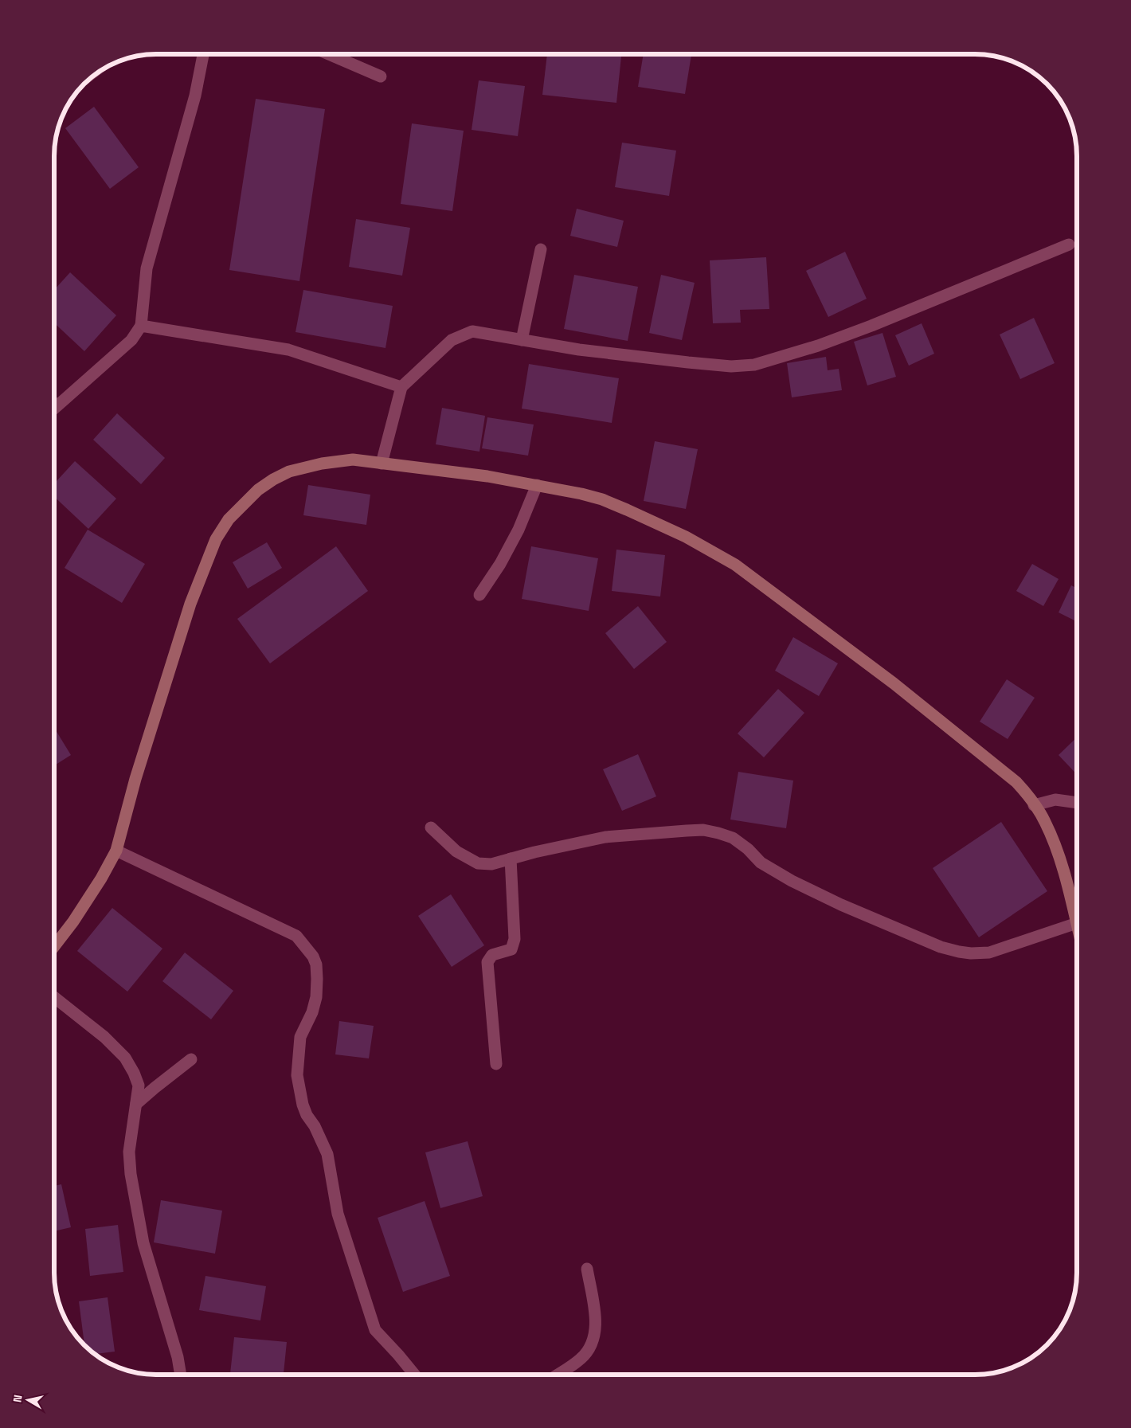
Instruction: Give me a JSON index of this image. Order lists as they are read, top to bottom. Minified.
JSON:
{"north":"left"}
